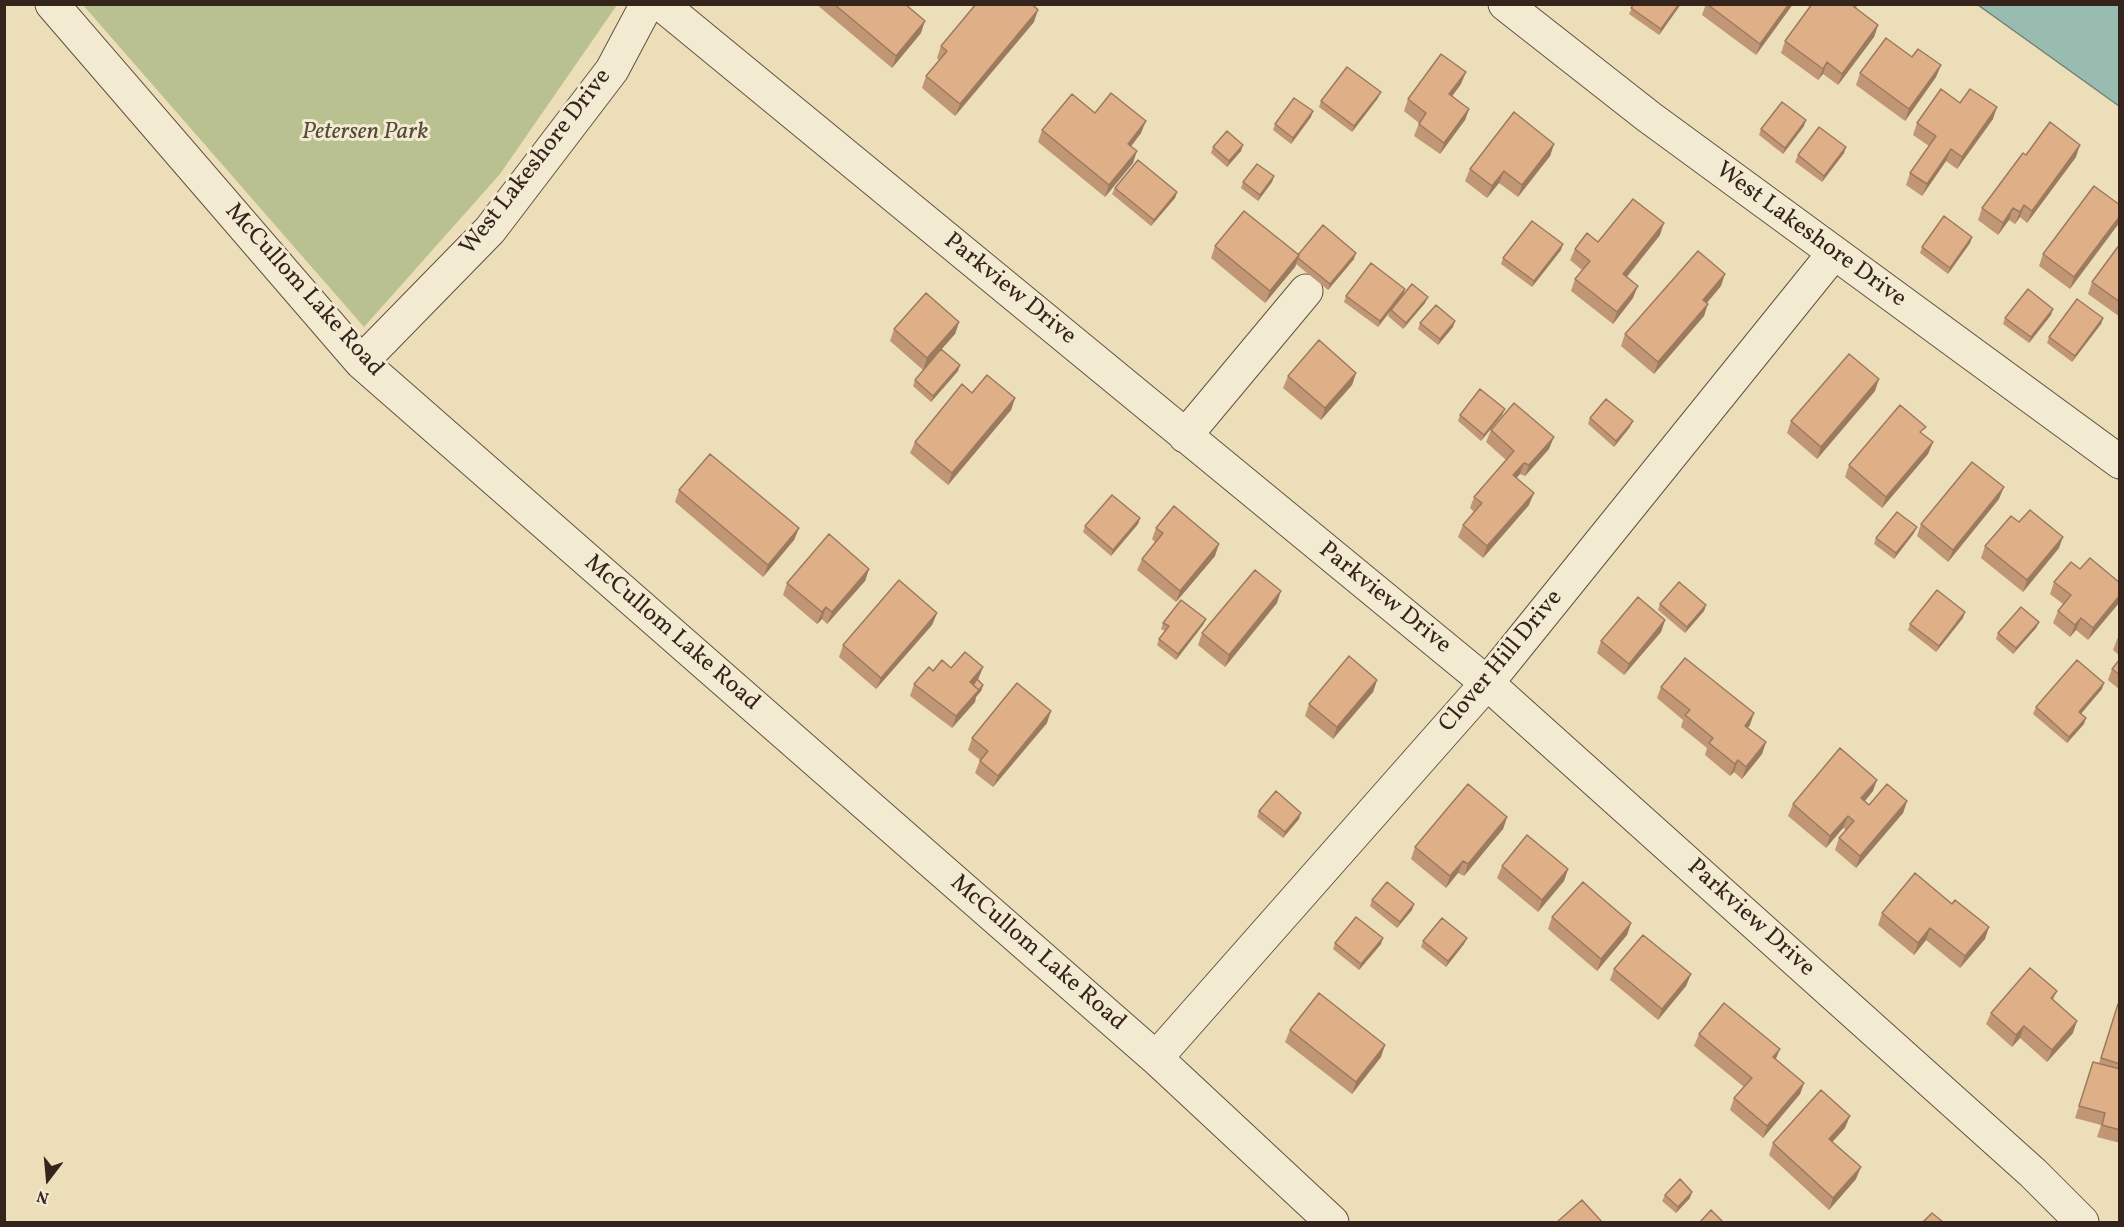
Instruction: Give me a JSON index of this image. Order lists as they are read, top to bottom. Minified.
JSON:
{"streets":{"street":["West Lakeshore Drive","Parkview Drive","McCullom Lake Road","Clover Hill Drive"]},"crossings":[["West Lakeshore Drive","McCullom Lake Road"],["West Lakeshore Drive","Clover Hill Drive"],["Parkview Drive","Clover Hill Drive"],["McCullom Lake Road","Clover Hill Drive"]],"parks":["Petersen Park"],"north":"bottom"}
